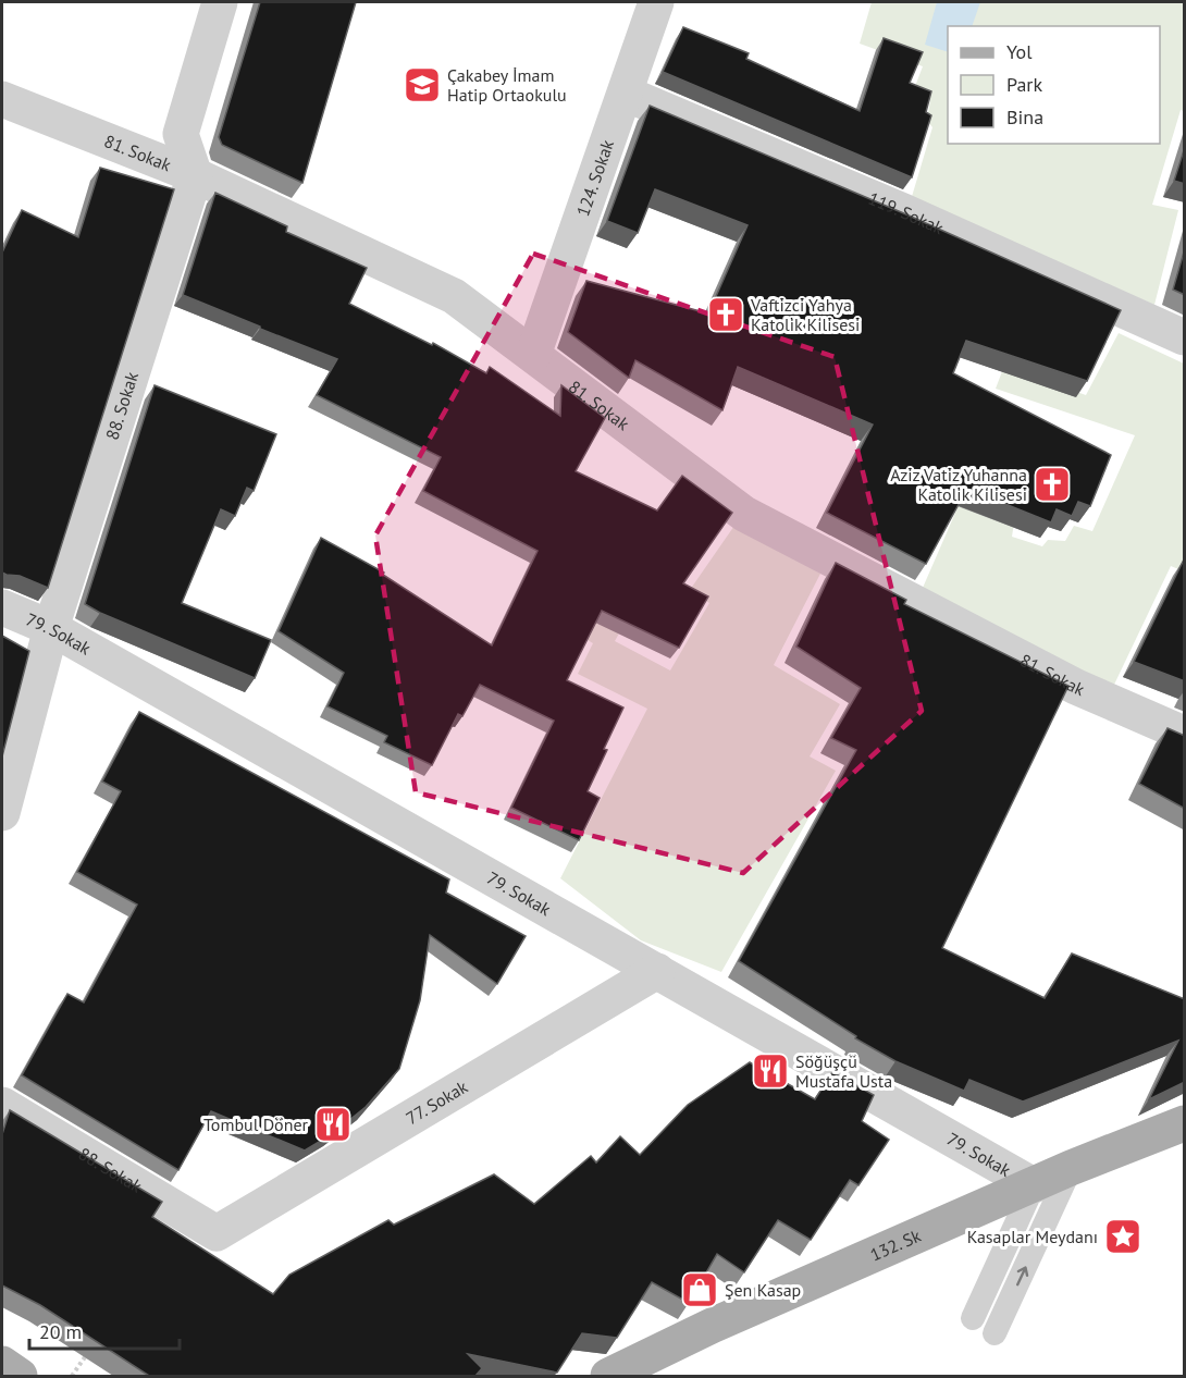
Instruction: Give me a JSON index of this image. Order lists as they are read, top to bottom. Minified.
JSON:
{"streets":{"main road":["132. Sk"],"street":["81. Sokak","124. Sokak","119. Sokak","88. Sokak","79. Sokak","77. Sokak"]},"crossings":[["81. Sokak","124. Sokak"],["81. Sokak","88. Sokak"],["124. Sokak","119. Sokak"],["88. Sokak","79. Sokak"],["88. Sokak","77. Sokak"],["79. Sokak","77. Sokak"],["79. Sokak","132. Sk"]],"places":{"school or university":["Çakabey İmam Hatip Ortaokulu"],"church":["Vaftizci Yahya Katolik Kilisesi","Aziz Vatiz Yuhanna Katolik Kilisesi"],"restaurant":["Söğüşçü Mustafa Usta","Tombul Döner"],"place":["Kasaplar Meydanı"],"shop":["Şen Kasap"]},"legend":["Yol","Park","Bina"],"scale_bar":"20 m"}
